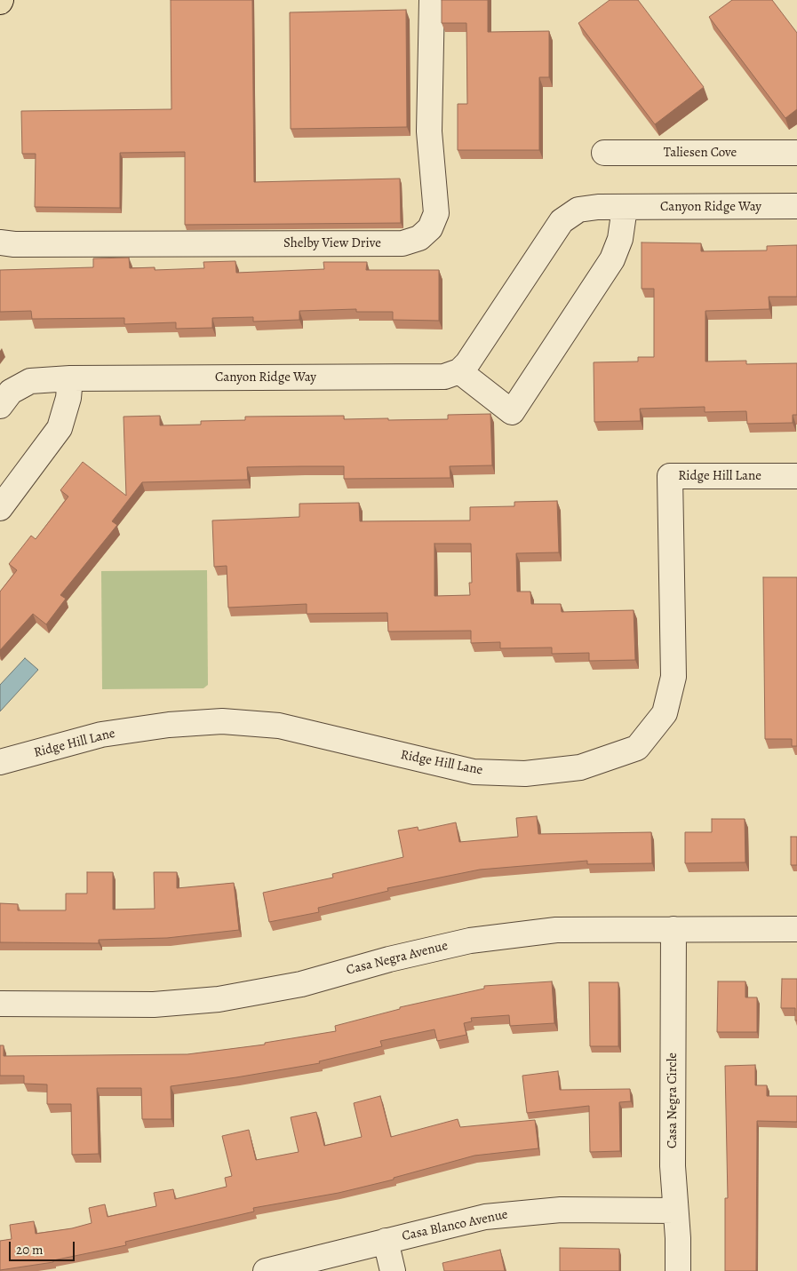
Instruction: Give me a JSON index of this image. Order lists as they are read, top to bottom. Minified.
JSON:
{"streets":{"street":["Taliesen Cove","Canyon Ridge Way","Shelby View Drive","Ridge Hill Lane","Casa Negra Avenue","Casa Negra Circle","Casa Blanco Avenue"]},"crossings":[["Casa Negra Avenue","Casa Negra Circle"],["Casa Negra Circle","Casa Blanco Avenue"]],"scale_bar":"20 m"}
